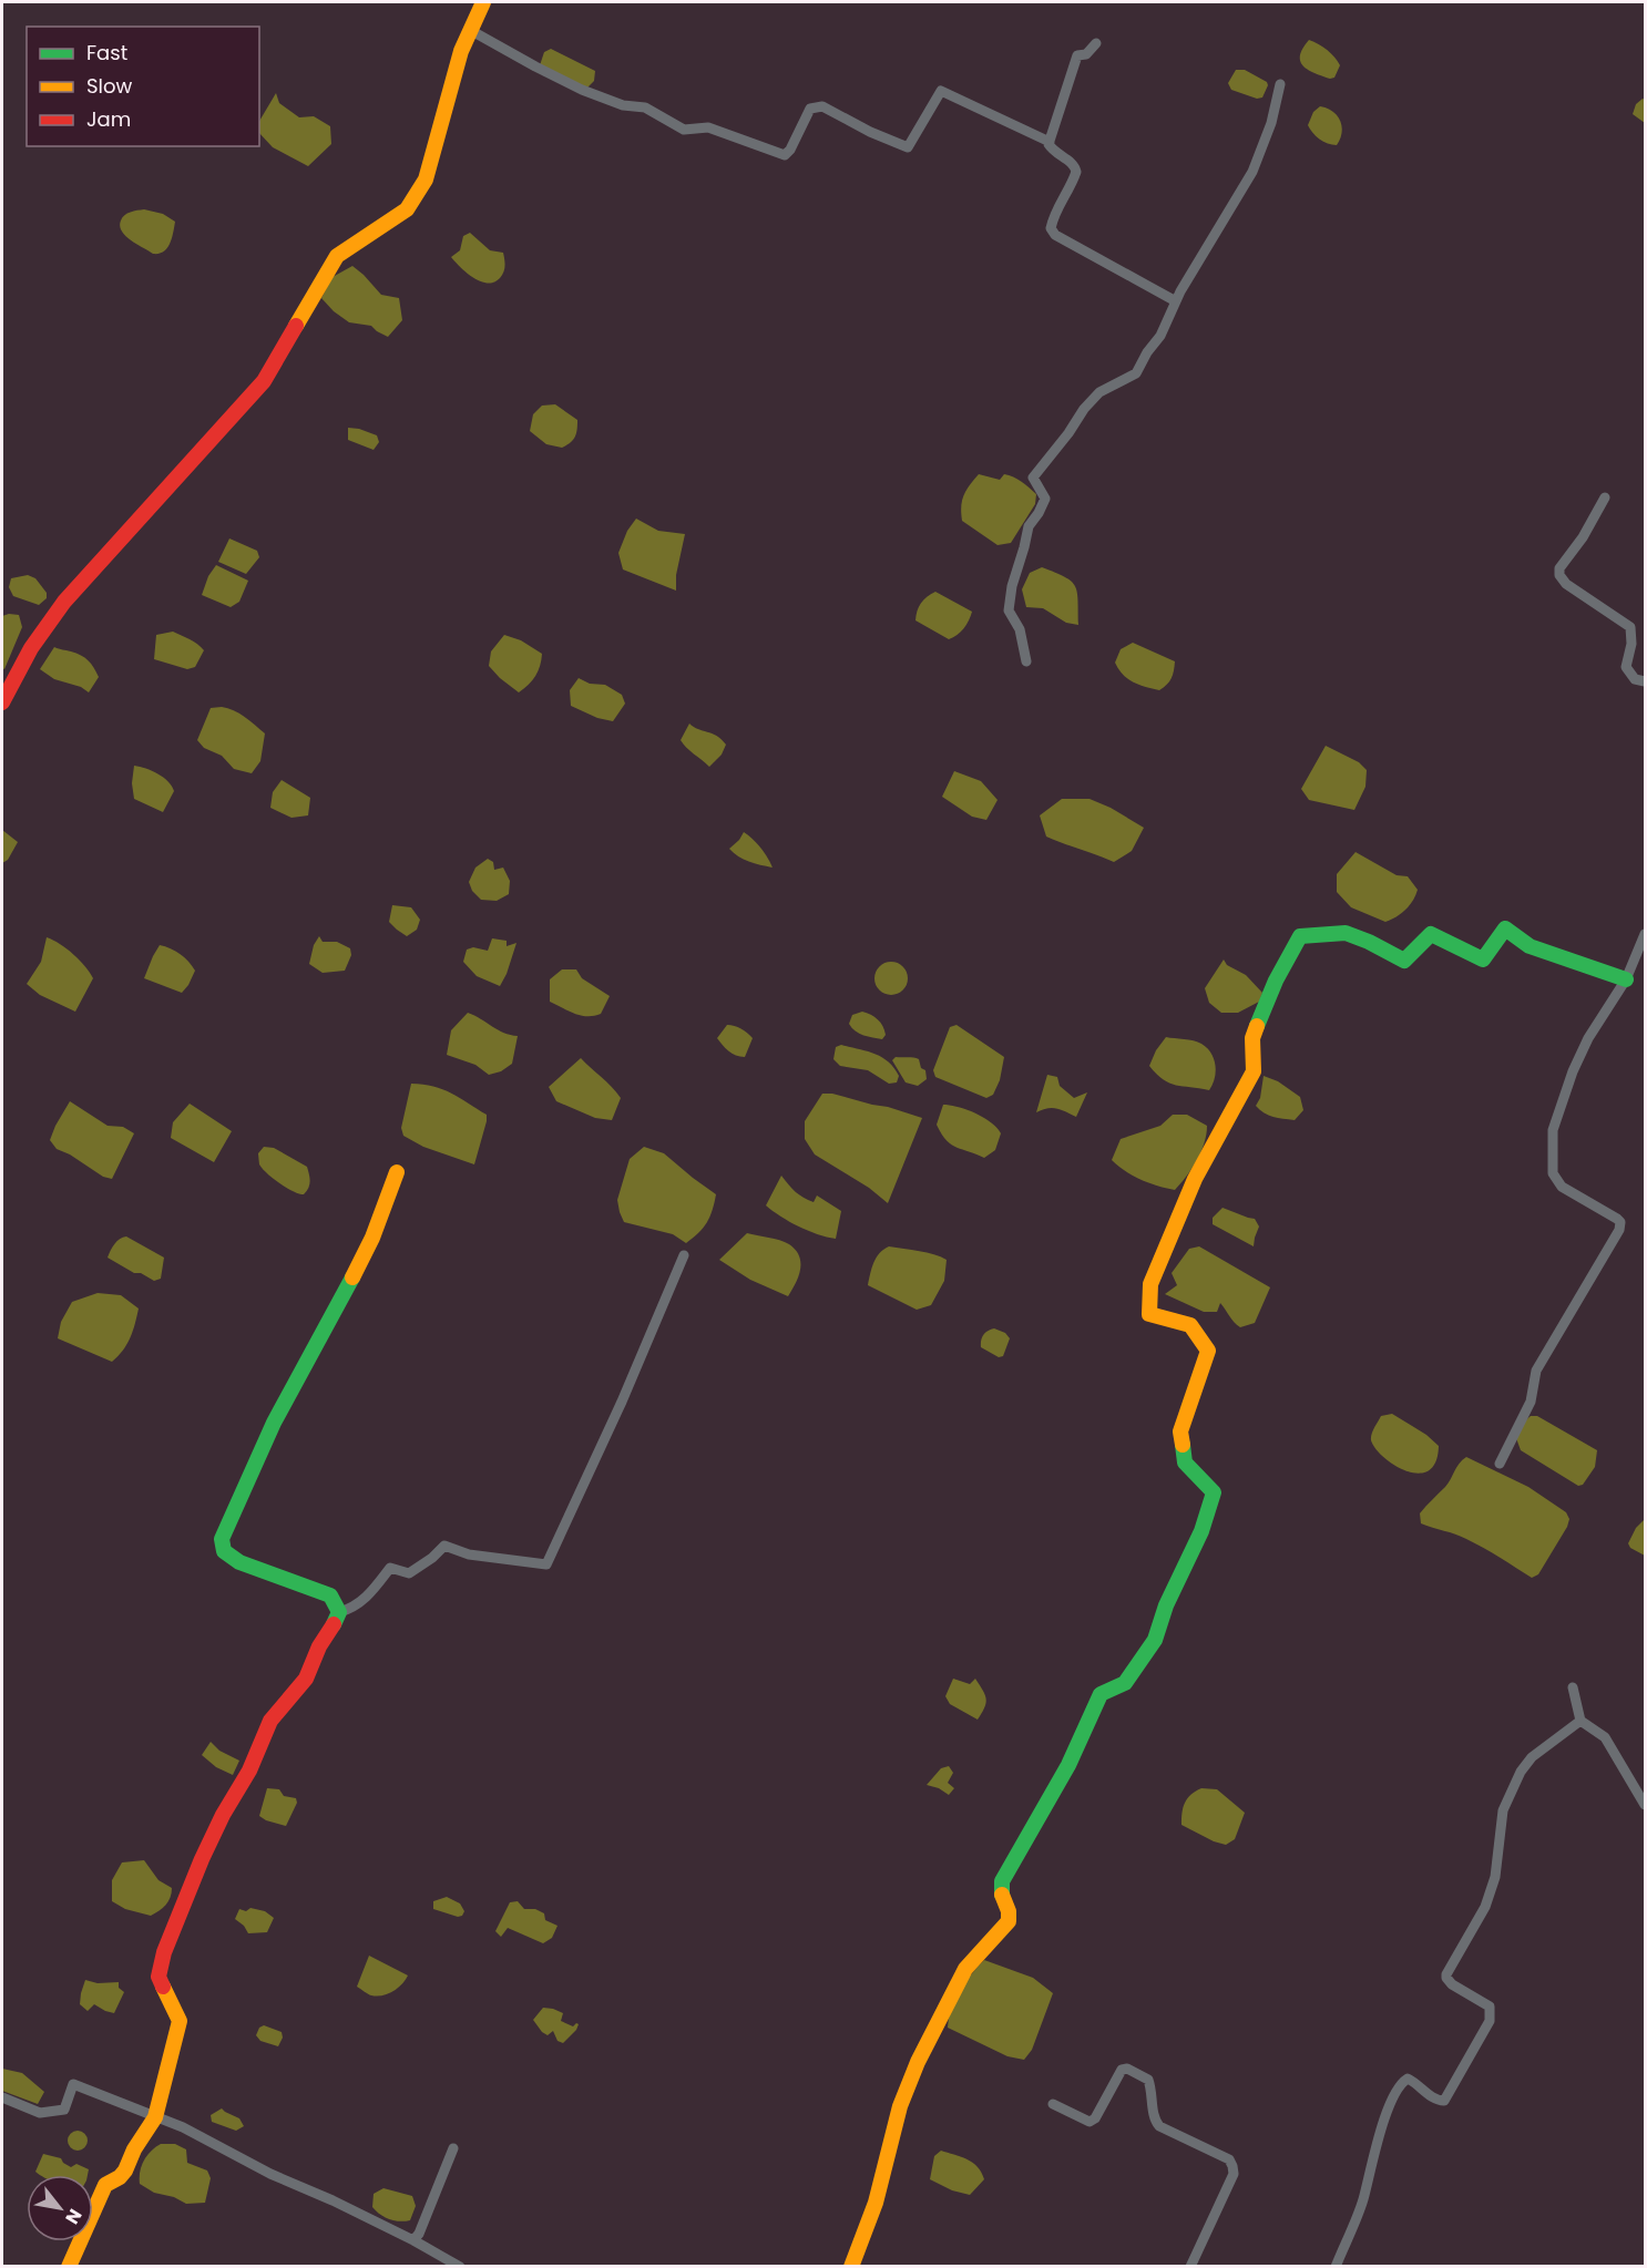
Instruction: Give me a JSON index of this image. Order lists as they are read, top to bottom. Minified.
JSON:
{"legend":["Fast","Slow","Jam"],"north":"bottom right"}
